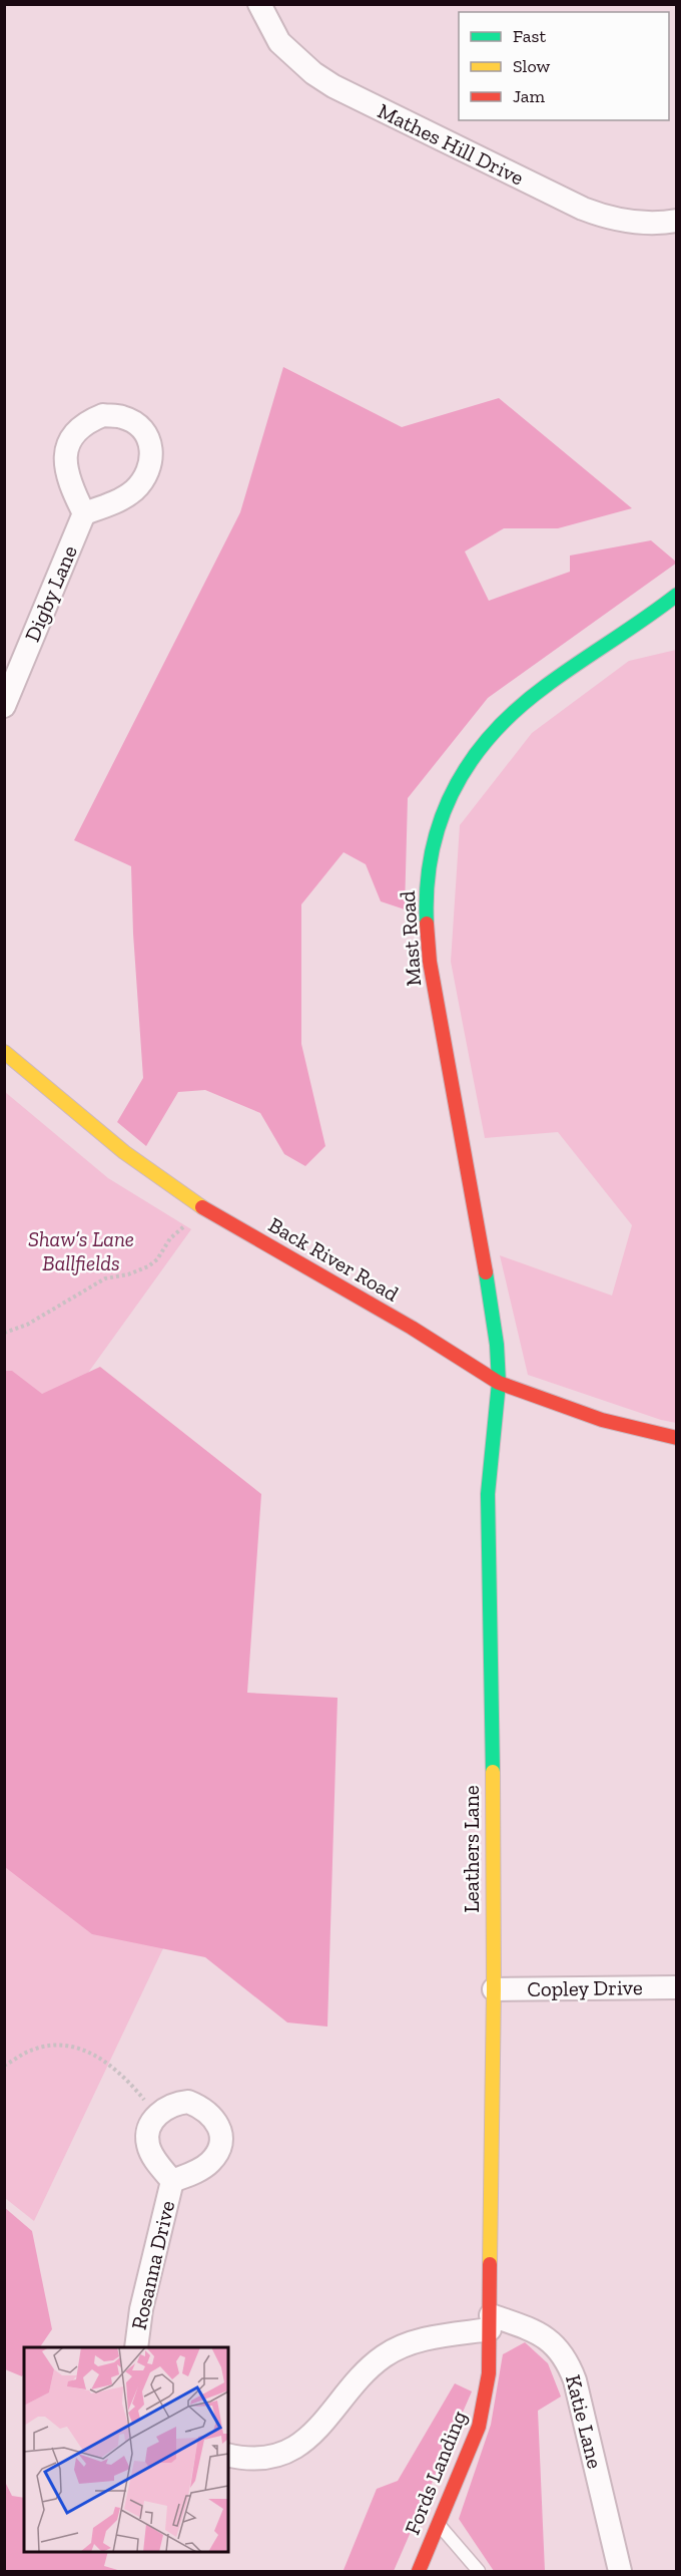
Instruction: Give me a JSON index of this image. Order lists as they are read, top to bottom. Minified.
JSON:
{"streets":{"street":["Mathes Hill Drive","Digby Lane","Mast Road","Back River Road","Leathers Lane","Copley Drive","Rosanna Drive","Katie Lane","Fords Landing"]},"crossings":[["Mast Road","Back River Road"],["Mast Road","Leathers Lane"],["Back River Road","Leathers Lane"],["Leathers Lane","Copley Drive"],["Leathers Lane","Katie Lane"],["Leathers Lane","Fords Landing"],["Katie Lane","Fords Landing"]],"parks":["Shaw’s Lane Ballfields"],"legend":["Fast","Slow","Jam"]}
